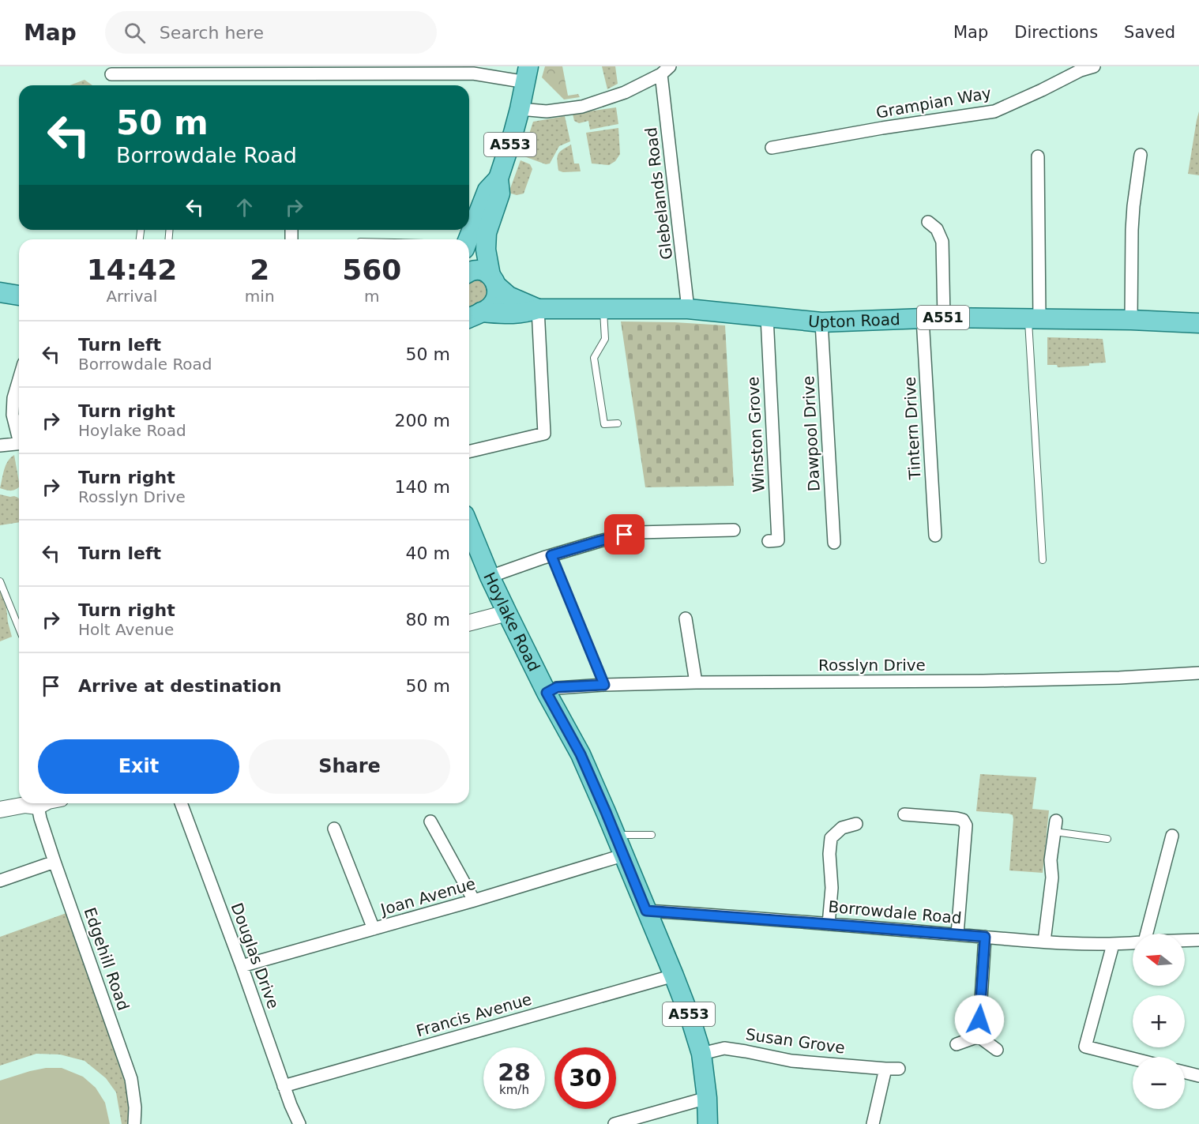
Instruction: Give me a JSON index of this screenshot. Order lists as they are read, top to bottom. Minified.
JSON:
{"streets":{"main road":["A553","A551","Upton Road","Hoylake Road"],"street":["Grampian Way","Glebelands Road","Tintern Drive","Dawpool Drive","Winston Grove","Rosslyn Drive","Joan Avenue","Borrowdale Road","Douglas Drive","Edgehill Road","Francis Avenue","Susan Grove"]},"crossings":[["A553","Upton Road"],["Glebelands Road","Upton Road"],["Upton Road","Tintern Drive"],["Upton Road","Dawpool Drive"],["Upton Road","Winston Grove"],["Hoylake Road","Rosslyn Drive"],["Hoylake Road","Joan Avenue"],["Hoylake Road","Borrowdale Road"],["Hoylake Road","Francis Avenue"],["Hoylake Road","Susan Grove"],["Joan Avenue","Douglas Drive"],["Douglas Drive","Francis Avenue"]],"north":"left","page":{"header":"Map","search":"Search here","nav":["Map","Directions","Saved"],"turn":["50 m","Borrowdale Road"],"eta":["14:42","Arrival","2","min","560","m"],"list":[{"name":"Turn left","note":"Borrowdale Road","value":"50 m"},{"name":"Turn right","note":"Hoylake Road","value":"200 m"},{"name":"Turn right","note":"Rosslyn Drive","value":"140 m"},{"name":"Turn left","value":"40 m"},{"name":"Turn right","note":"Holt Avenue","value":"80 m"},{"name":"Arrive at destination","value":"50 m"}],"buttons":["Exit","Share"],"map_buttons":["+","−"],"speed":"28 km/h","limit":"30"}}
